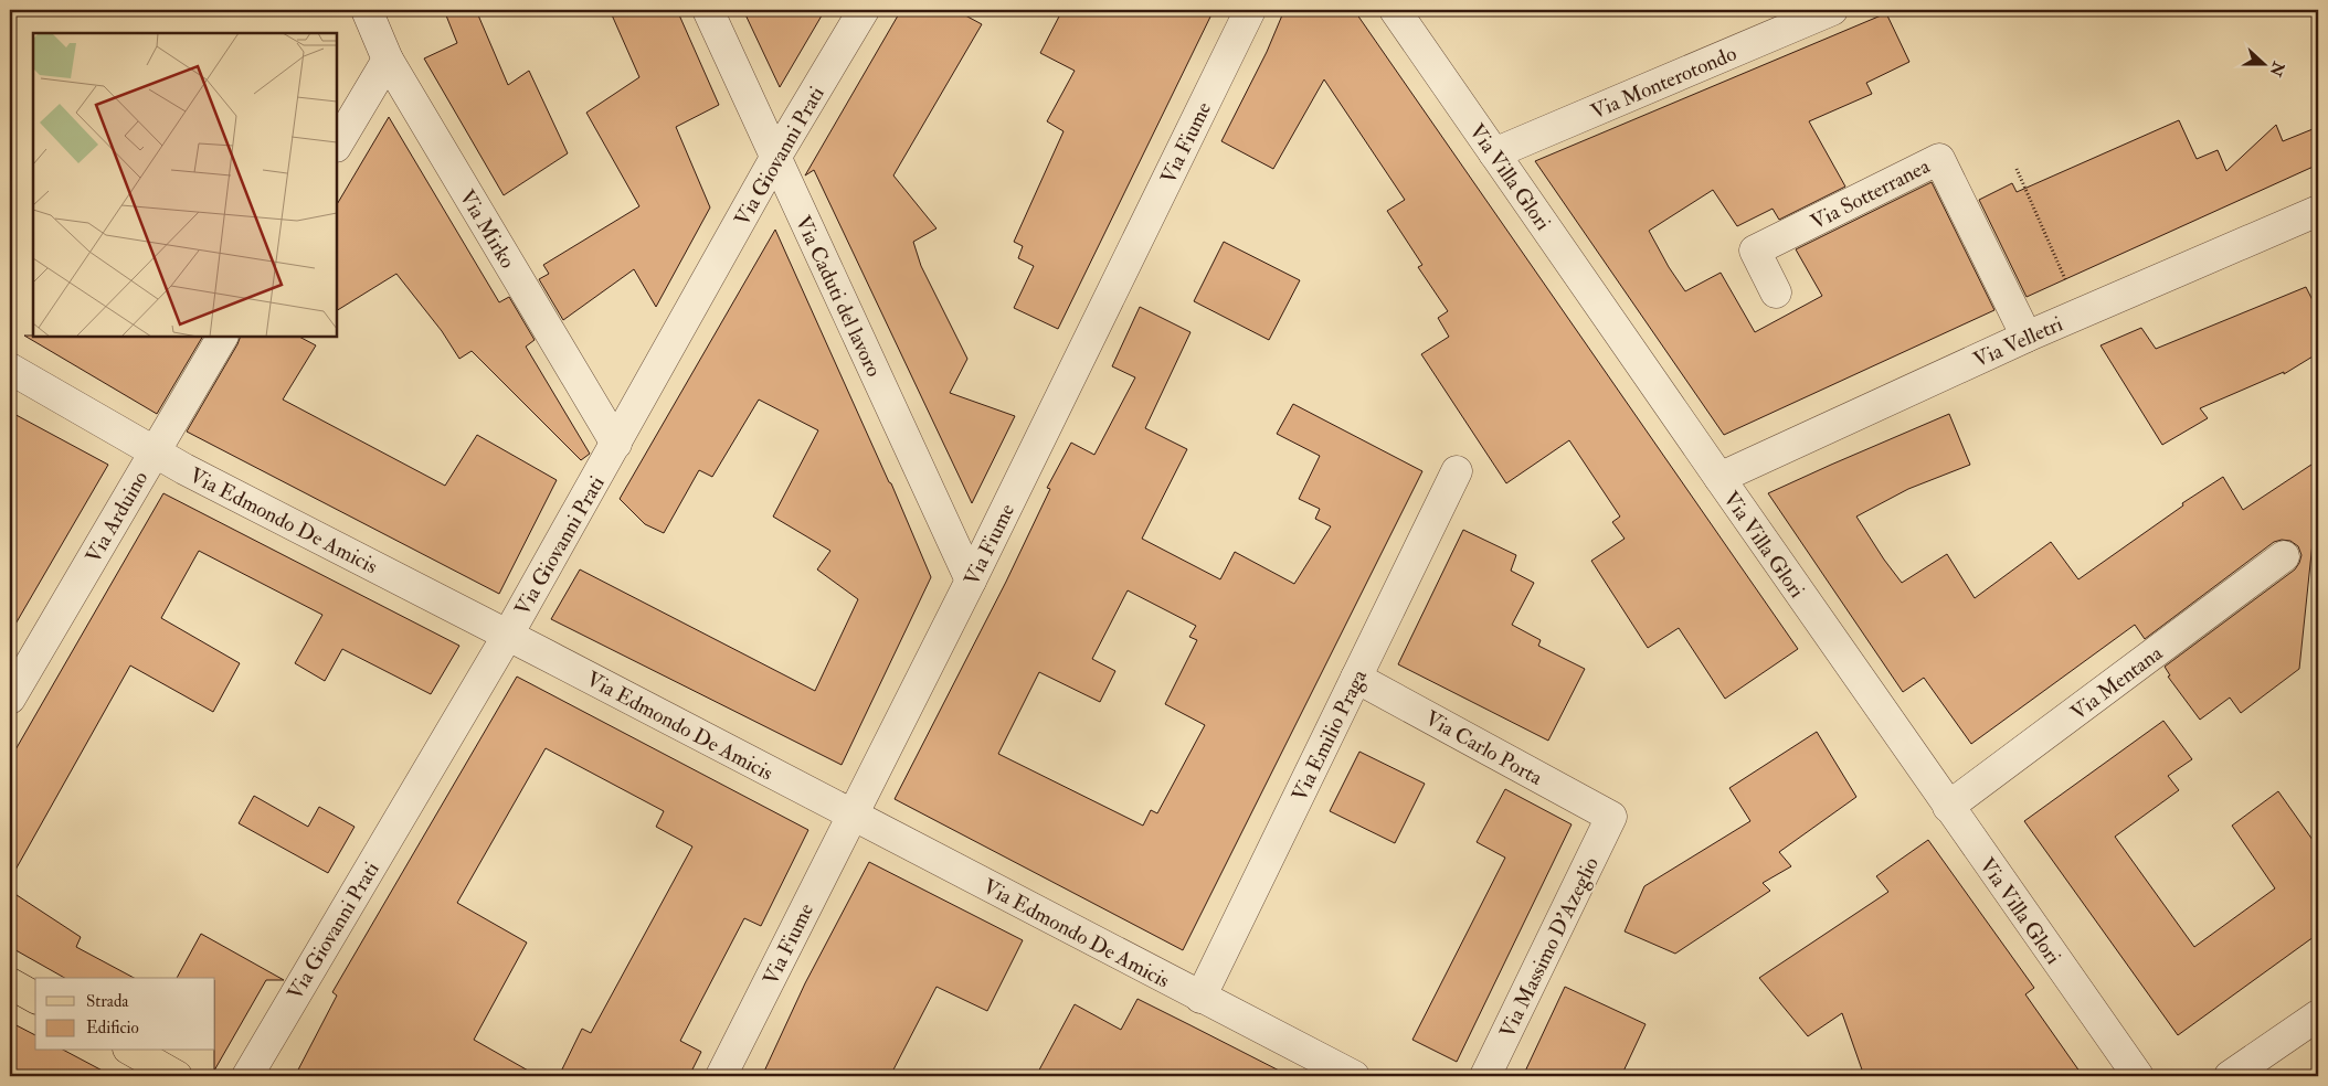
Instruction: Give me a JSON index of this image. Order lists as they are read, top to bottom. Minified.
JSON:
{"streets":{"street":["Via Monterotondo","Via Fiume","Via Giovanni Prati","Via Villa Glori","Via Sotterranea","Via Mirko","Via Caduti del lavoro","Via Velletri","Via Arduino","Via Edmondo De Amicis","Via Mentana","Via Emilio Praga","Via Carlo Porta","Via Massimo D'Azeglio"]},"crossings":[["Via Monterotondo","Via Villa Glori"],["Via Fiume","Via Caduti del lavoro"],["Via Fiume","Via Edmondo De Amicis"],["Via Giovanni Prati","Via Mirko"],["Via Giovanni Prati","Via Caduti del lavoro"],["Via Giovanni Prati","Via Edmondo De Amicis"],["Via Villa Glori","Via Velletri"],["Via Villa Glori","Via Mentana"],["Via Sotterranea","Via Velletri"],["Via Arduino","Via Edmondo De Amicis"],["Via Edmondo De Amicis","Via Emilio Praga"],["Via Emilio Praga","Via Carlo Porta"],["Via Carlo Porta","Via Massimo D'Azeglio"]],"legend":["Strada","Edificio"],"north":"right"}
